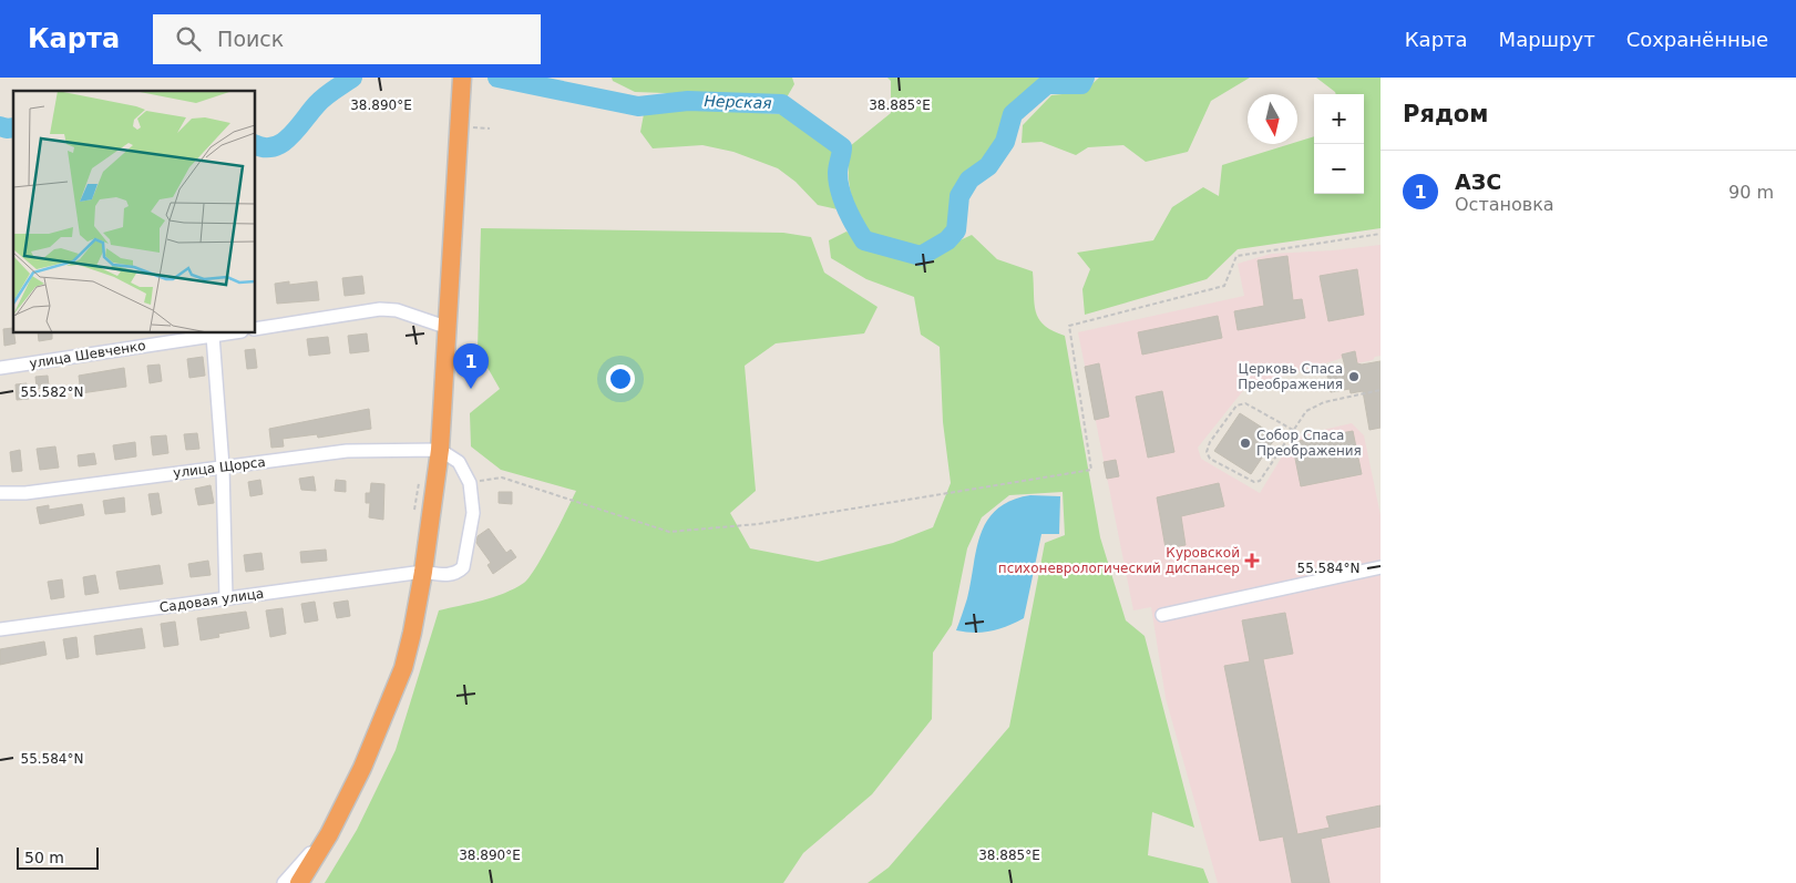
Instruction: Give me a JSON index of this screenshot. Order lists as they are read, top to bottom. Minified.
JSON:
{"streets":{"street":["улица Шевченко","улица Щорса","Садовая улица"]},"water":["Нерская"],"places":{"other":["Церковь Спаса Преображения","Собор Спаса Преображения"],"health":["Куровской психоневрологический диспансер"]},"scale_bar":"50 m","north":"bottom","page":{"header":"Карта","search":"Поиск","nav":["Карта","Маршрут","Сохранённые"],"heading":"Рядом","map_buttons":["+","−"],"list":[{"mark":"1","name":"АЗС","note":"Остановка","value":"90 m"}],"pins":"1","scale":"50 m"},"coordinates":["38.890°E","38.885°E","55.582°N","55.584°N"]}
